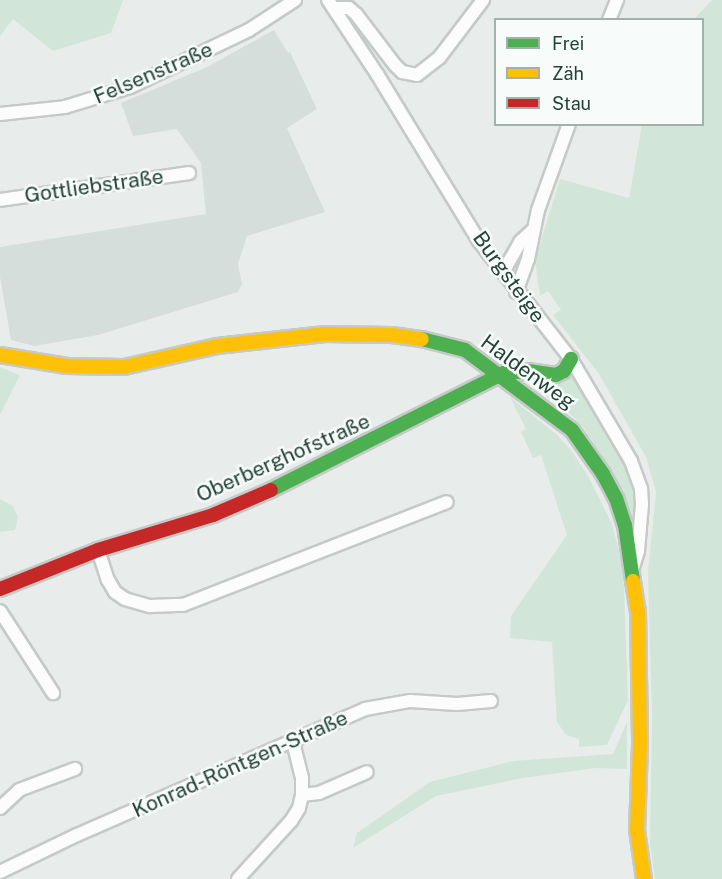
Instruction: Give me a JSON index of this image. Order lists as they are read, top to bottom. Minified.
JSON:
{"streets":{"street":["Felsenstraße","Gottliebstraße","Burgsteige","Haldenweg","Oberberghofstraße","Konrad-Röntgen-Straße"]},"crossings":[["Burgsteige","Haldenweg"],["Burgsteige","Oberberghofstraße"],["Haldenweg","Oberberghofstraße"]],"legend":["Frei","Zäh","Stau"]}
